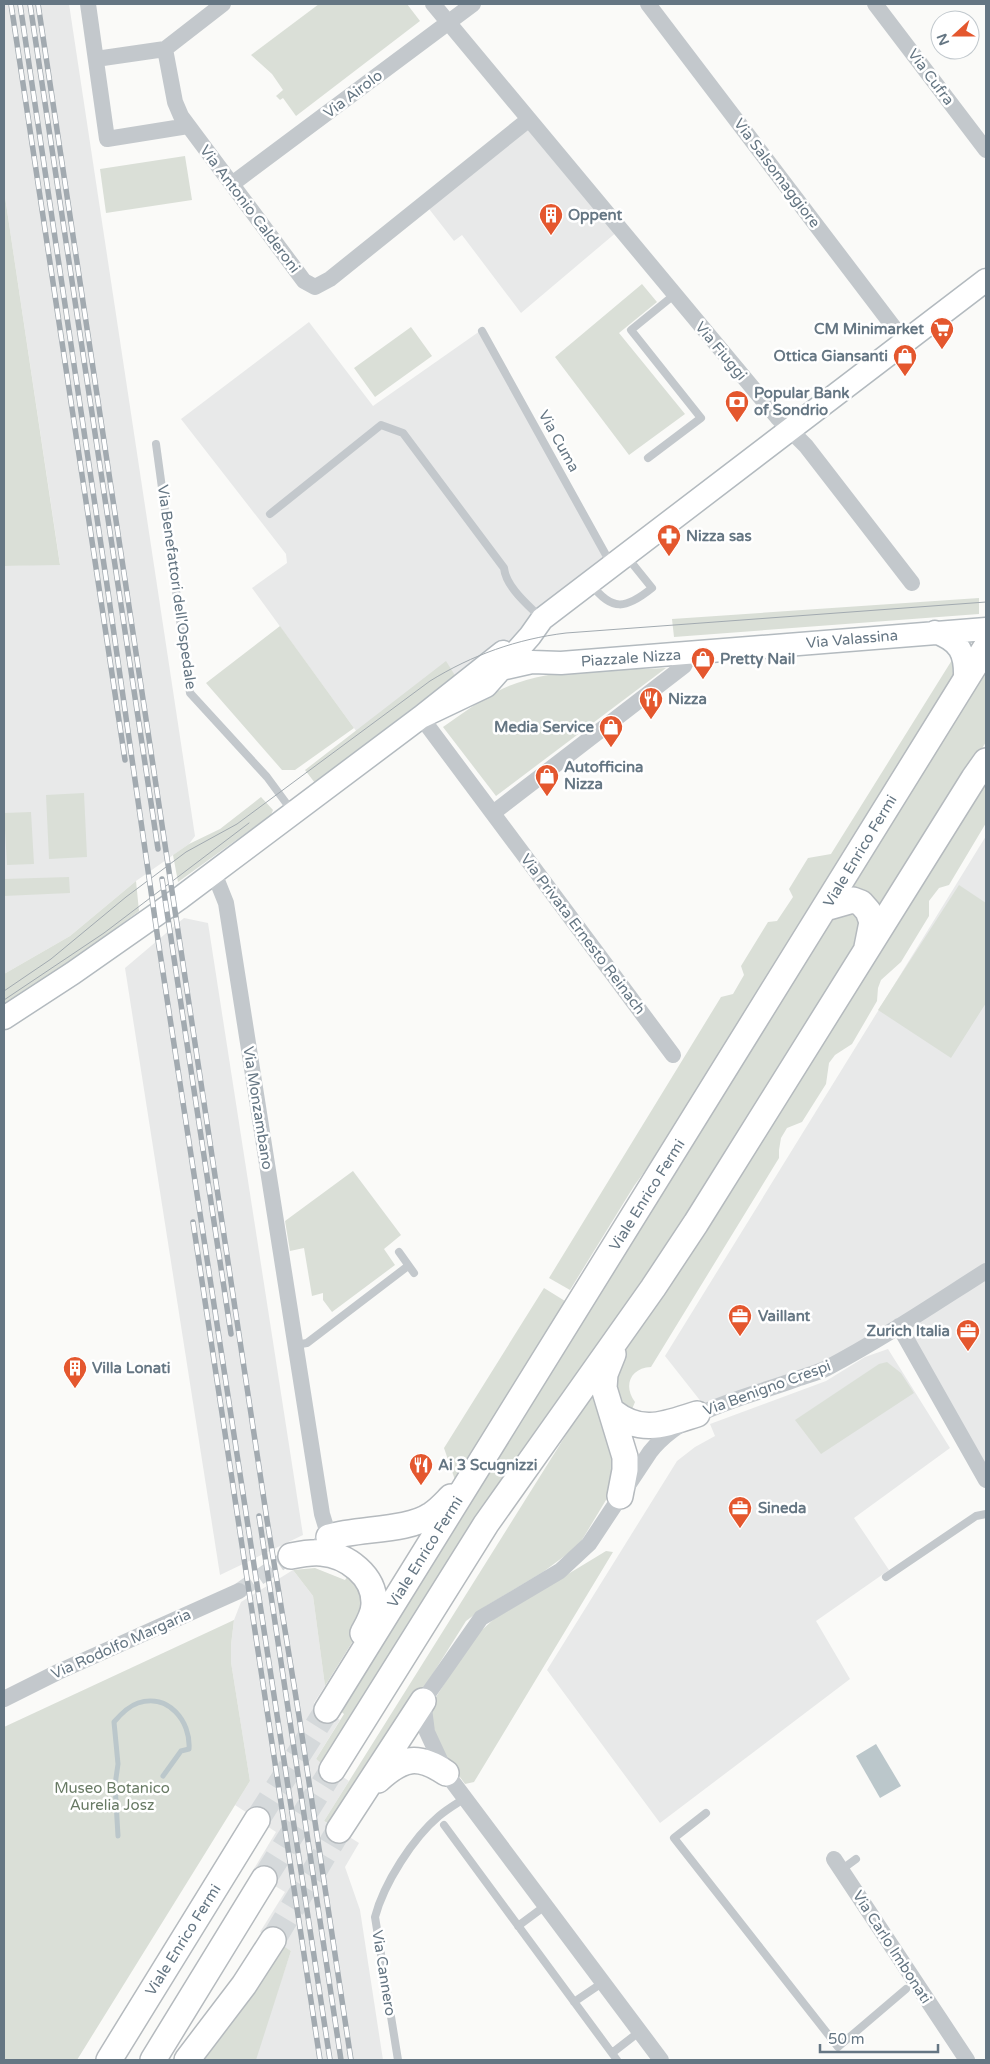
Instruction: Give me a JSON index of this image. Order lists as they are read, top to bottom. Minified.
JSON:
{"streets":{"main road":["Via Valassina","Piazzale Nizza","Viale Enrico Fermi"],"street":["Via Cufra","Via Airolo","Via Salsomaggiore","Via Antonio Calderoni","Via Fiuggi","Via Privata Ernesto Reinach","Via Monzambano","Via Benigno Crespi","Via Rodolfo Margaria","Via Carlo Imbonati"],"lane":["Via Cuma","Via Benefattori dell'Ospedale","Via Cannero"]},"crossings":[["Via Airolo","Via Antonio Calderoni"],["Via Airolo","Via Fiuggi"],["Via Antonio Calderoni","Via Fiuggi"],["Via Valassina","Piazzale Nizza"],["Piazzale Nizza","Via Privata Ernesto Reinach"]],"parks":["Museo Botanico Aurelia Josz"],"places":{"building":["Oppent","Villa Lonati"],"supermarket":["CM Minimarket"],"shop":["Ottica Giansanti","Pretty Nail","Media Service","Autofficina Nizza"],"bank":["Popular Bank of Sondrio"],"pharmacy":["Nizza sas"],"restaurant":["Nizza","Ai 3 Scugnizzi"],"office":["Vaillant","Zurich Italia","Sineda"]},"scale_bar":"50 m","north":"left"}
